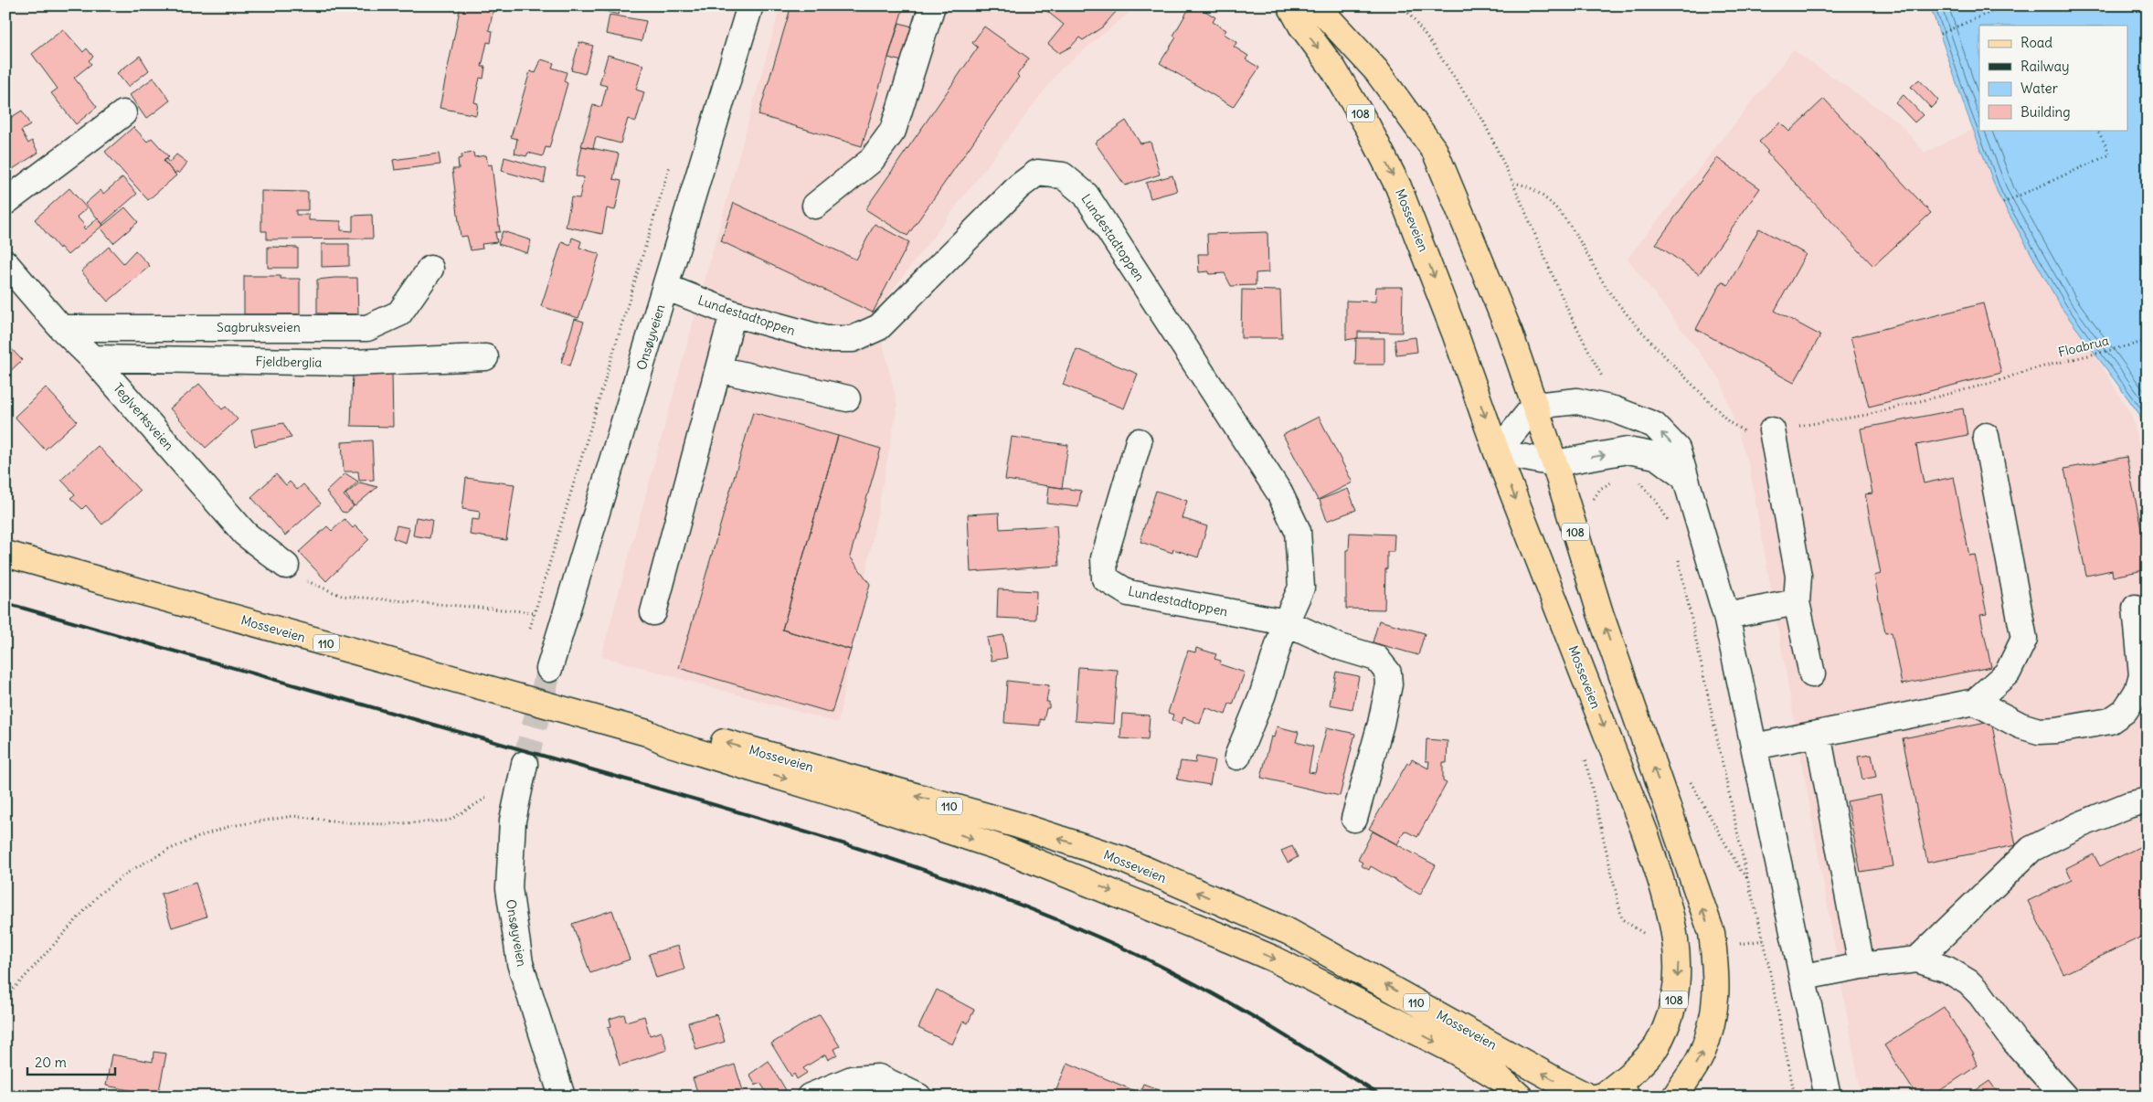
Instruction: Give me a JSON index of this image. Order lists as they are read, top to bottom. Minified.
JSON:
{"streets":{"main road":["108","Mosseveien","110"],"street":["Lundestadtoppen","Sagbruksveien","Onsøyveien","Fjeldberglia","Teglverksveien"],"path":["Floabrua"]},"crossings":[["Lundestadtoppen","Onsøyveien"],["Sagbruksveien","Teglverksveien"],["Fjeldberglia","Teglverksveien"]],"legend":["Road","Railway","Water","Building"],"scale_bar":"20 m"}
